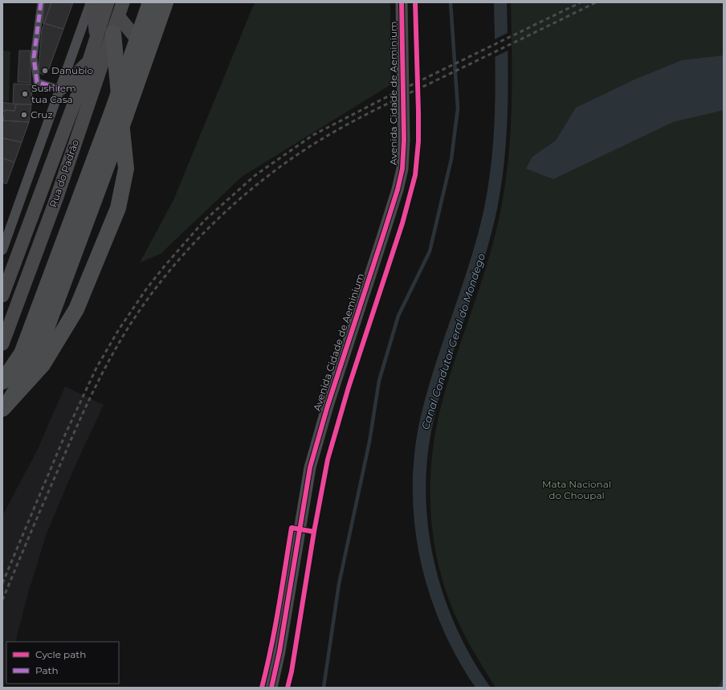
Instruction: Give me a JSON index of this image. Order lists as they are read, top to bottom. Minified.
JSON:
{"streets":{"main road":["Rua do Padrão"],"street":["Avenida Cidade de Aeminium"]},"water":["Canal Condutor Geral do Mondego"],"parks":["Mata Nacional do Choupal"],"places":["Danúbio","Sushi em tua Casa","Cruz"],"legend":["Cycle path","Path"]}
